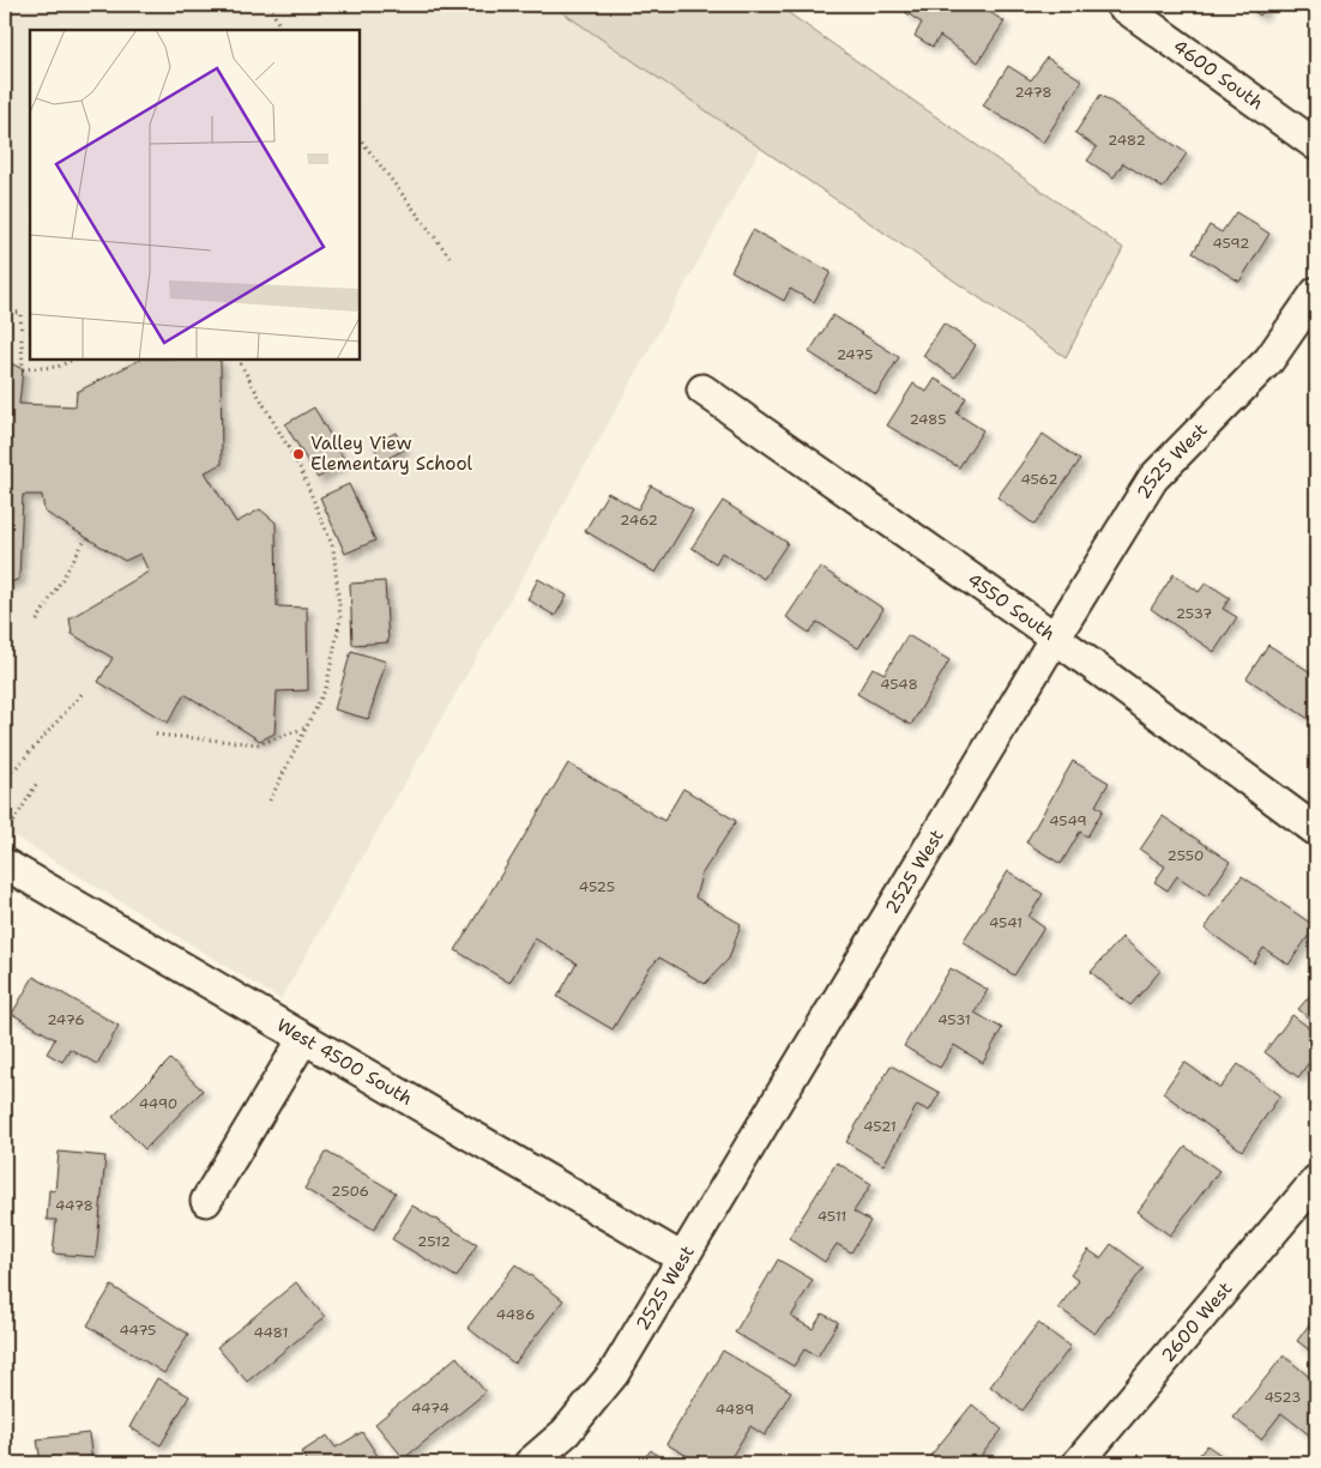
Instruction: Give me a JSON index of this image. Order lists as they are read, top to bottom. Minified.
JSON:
{"streets":{"street":["4600 South","2525 West","4550 South","West 4500 South","2600 West"]},"crossings":[["2525 West","4550 South"],["2525 West","West 4500 South"]],"places":["Valley View Elementary School"],"house_numbers":["2478","2482","4592","2475","2485","4562","2462","2537","4548","4549","2550","4525","4541","2476","4531","4490","4521","2506","4478","4511","2512","4486","4475","4481","4523","4474","4489"]}
